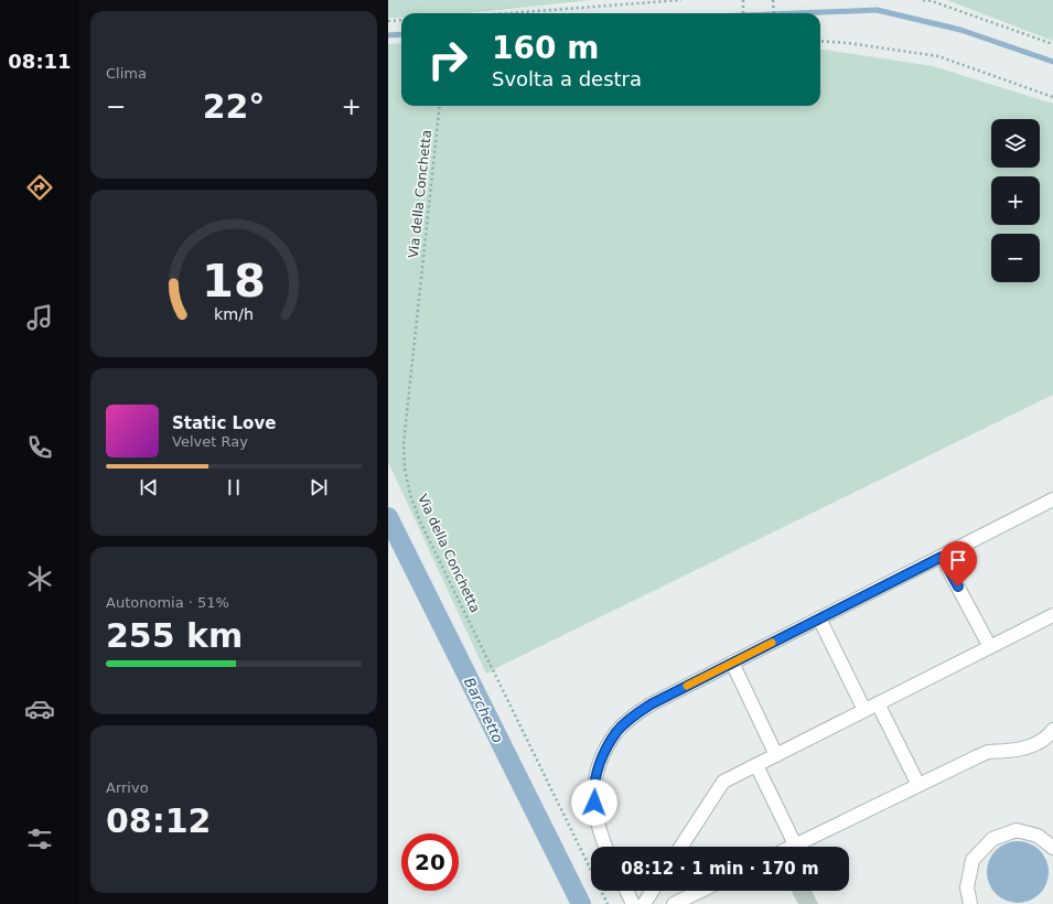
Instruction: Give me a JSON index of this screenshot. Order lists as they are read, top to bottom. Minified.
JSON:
{"streets":{"path":["Via della Conchetta"]},"water":["Barchetto"],"page":{"tabs":"08:11","tile":["Clima",["Autonomia · 51%","255 km"],["Arrivo","08:12"]],"turn":["160 m","Svolta a destra"],"heat":["−","22°","+"],"map_buttons":["+","−"],"song":["Static Love","Velvet Ray"],"limit":"20","trip":"08:12 · 1 min · 170 m","gauge":["18","km/h"]}}
